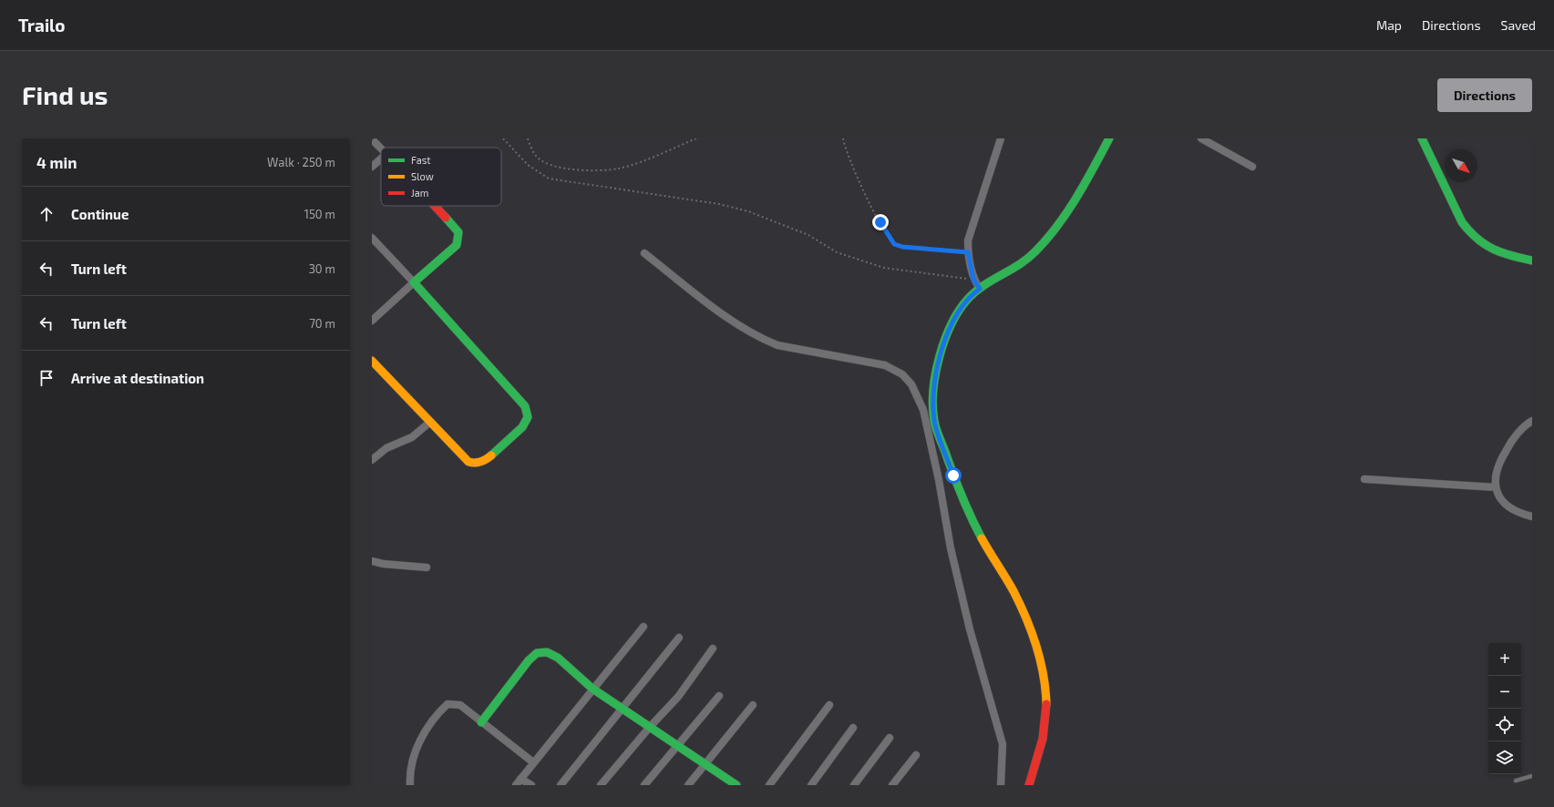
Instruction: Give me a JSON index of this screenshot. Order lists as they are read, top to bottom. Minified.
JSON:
{"legend":["Fast","Slow","Jam"],"north":"bottom right","page":{"header":"Trailo","nav":["Map","Directions","Saved"],"buttons":"Directions","title":"Find us","heading":["4 min","Walk · 250 m"],"list":[["Continue","150 m"],["Turn left","30 m"],["Turn left","70 m"],"Arrive at destination"],"map_buttons":["+","−"]}}
